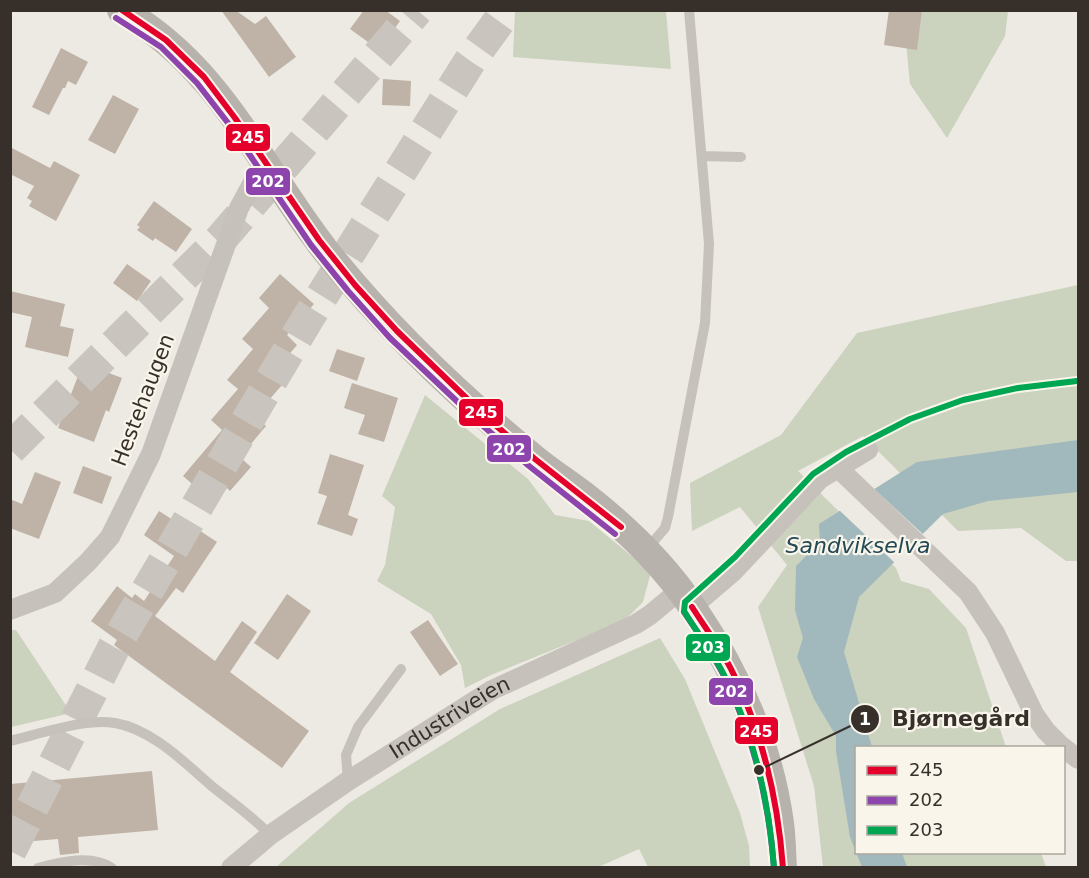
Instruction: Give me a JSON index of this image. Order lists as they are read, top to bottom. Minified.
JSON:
{"streets":{"street":["Hestehaugen","Industriveien"]},"water":["Sandvikselva"],"places":["Bjørnegård"],"lines":["transit line 245","transit line 202","transit line 203"],"legend":["245","202","203"]}
